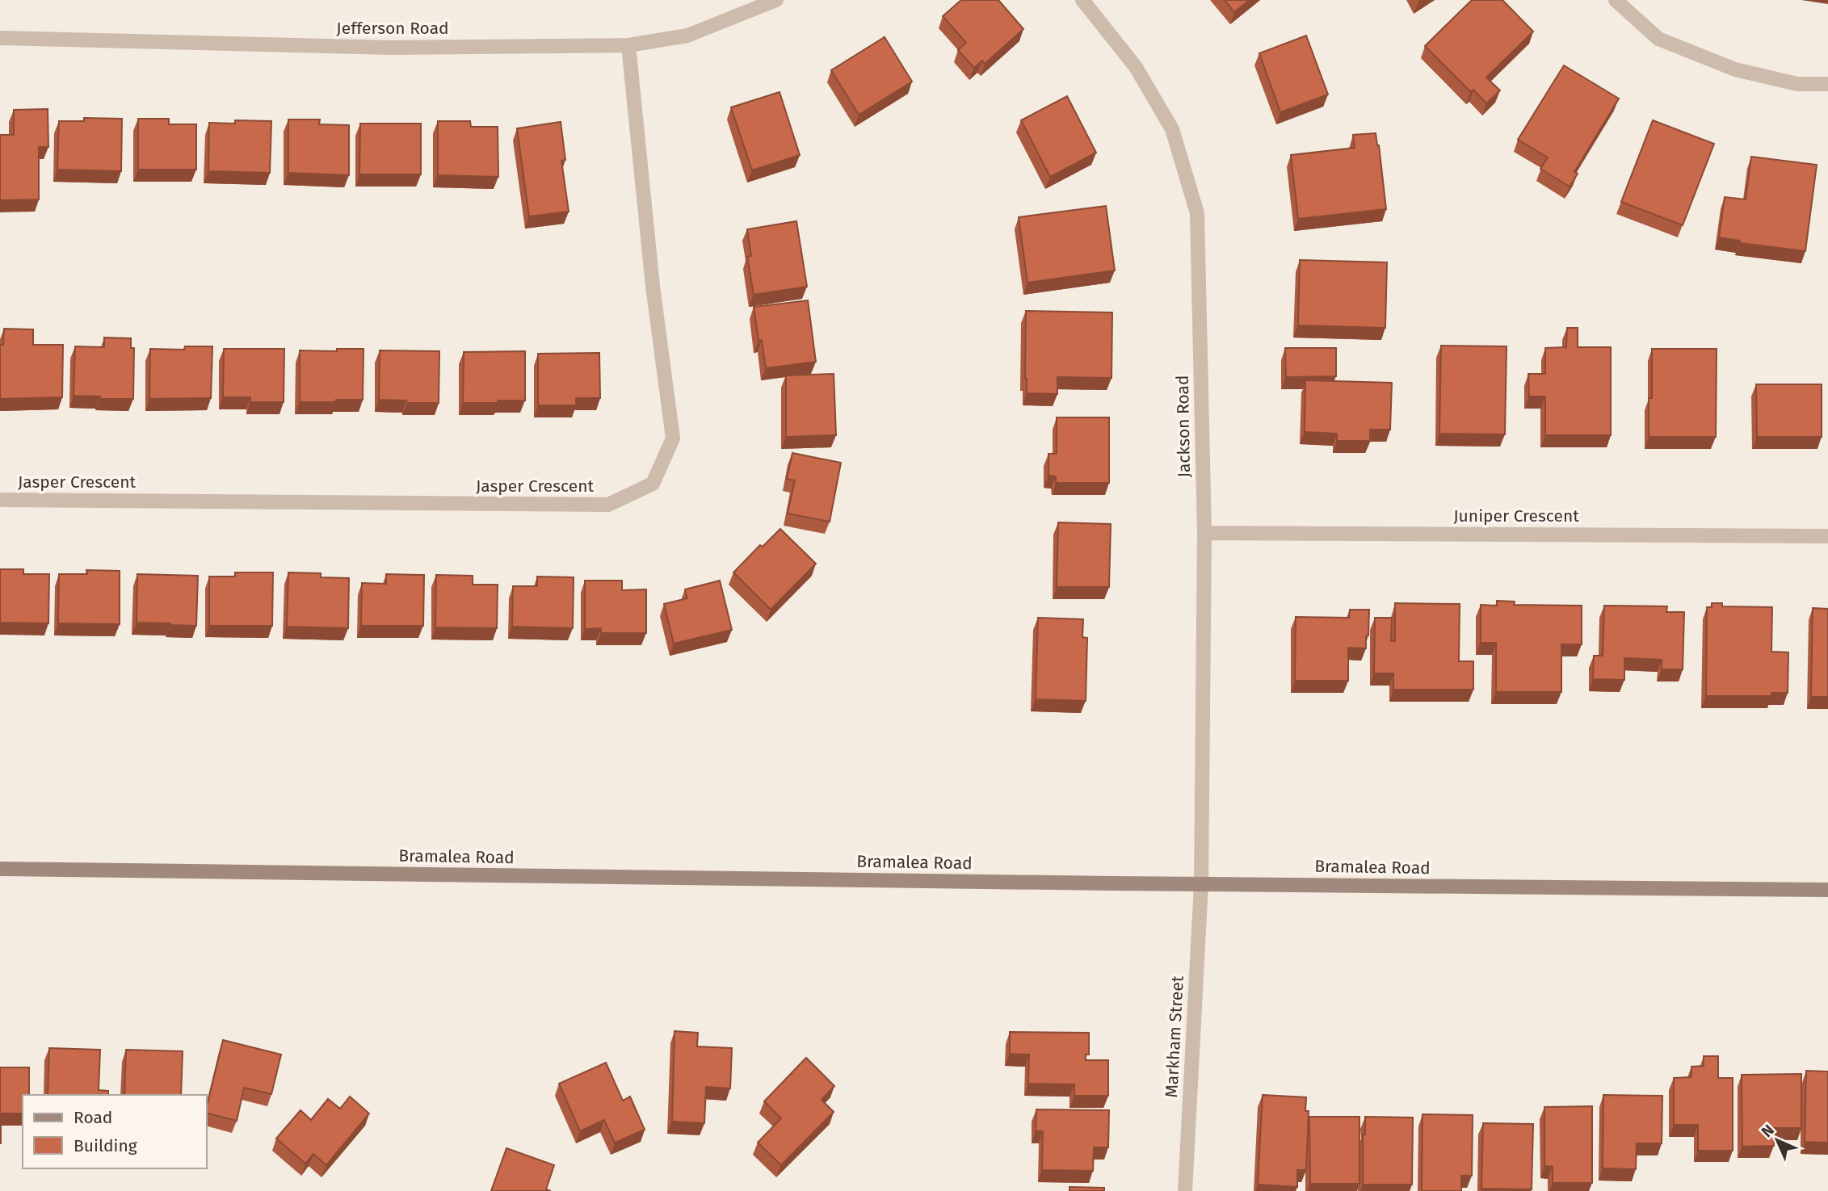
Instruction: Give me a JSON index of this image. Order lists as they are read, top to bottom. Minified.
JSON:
{"streets":{"main road":["Bramalea Road"],"street":["Jefferson Road","Jackson Road","Jasper Crescent","Juniper Crescent","Markham Street"]},"crossings":[["Jefferson Road","Jasper Crescent"],["Jackson Road","Juniper Crescent"],["Jackson Road","Bramalea Road"],["Jackson Road","Markham Street"],["Bramalea Road","Markham Street"]],"legend":["Road","Building"],"north":"top left"}
